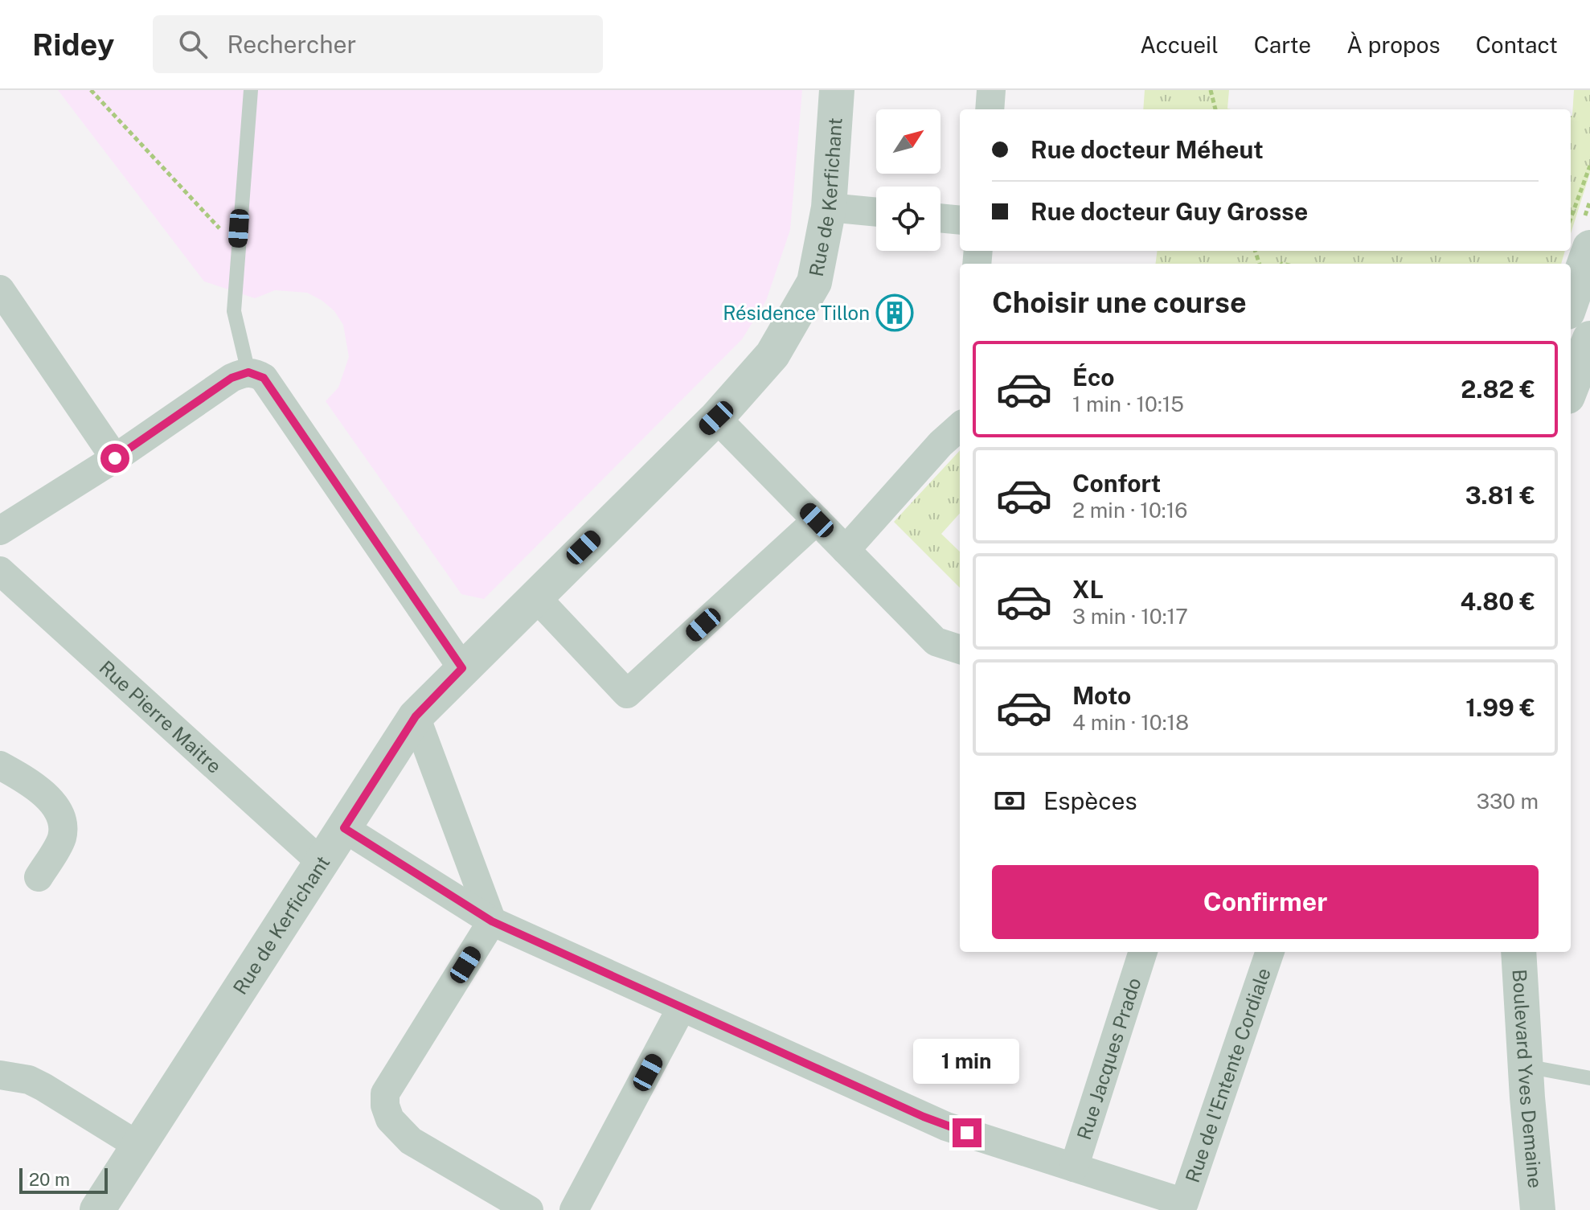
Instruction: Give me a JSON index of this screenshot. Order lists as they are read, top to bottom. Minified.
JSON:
{"streets":{"street":["Rue de Kerfichant","Rue Pierre Maitre","Rue Jacques Prado","Rue de l'Entente Cordiale","Boulevard Yves Demaine"]},"crossings":[["Rue de Kerfichant","Rue Pierre Maitre"],["Rue Jacques Prado","Rue de l'Entente Cordiale"]],"places":{"building":["Résidence Tillon"]},"scale_bar":"20 m","north":"top right","page":{"header":"Ridey","search":"Rechercher","nav":["Accueil","Carte","À propos","Contact"],"banner":["Rue docteur Méheut","Rue docteur Guy Grosse"],"heading":"Choisir une course","list":[{"name":"Éco","note":"1 min · 10:15","value":"2.82 €"},{"name":"Confort","note":"2 min · 10:16","value":"3.81 €"},{"name":"XL","note":"3 min · 10:17","value":"4.80 €"},{"name":"Moto","note":"4 min · 10:18","value":"1.99 €"}],"pay":["Espèces","330 m"],"buttons":"Confirmer","bubble":"1 min","scale":"20 m"}}
